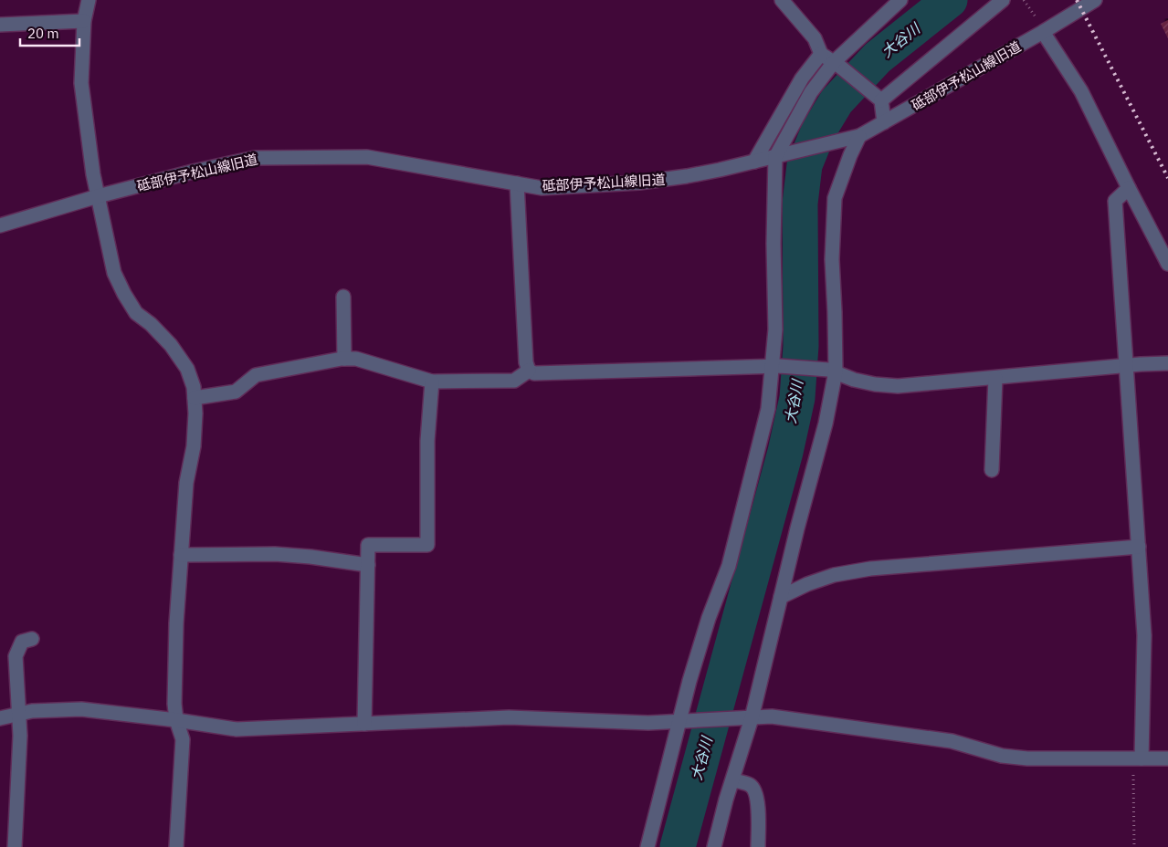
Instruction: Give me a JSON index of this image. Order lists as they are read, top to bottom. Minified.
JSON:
{"streets":{"street":["砥部伊予松山線旧道"]},"water":["大谷川"],"scale_bar":"20 m"}
